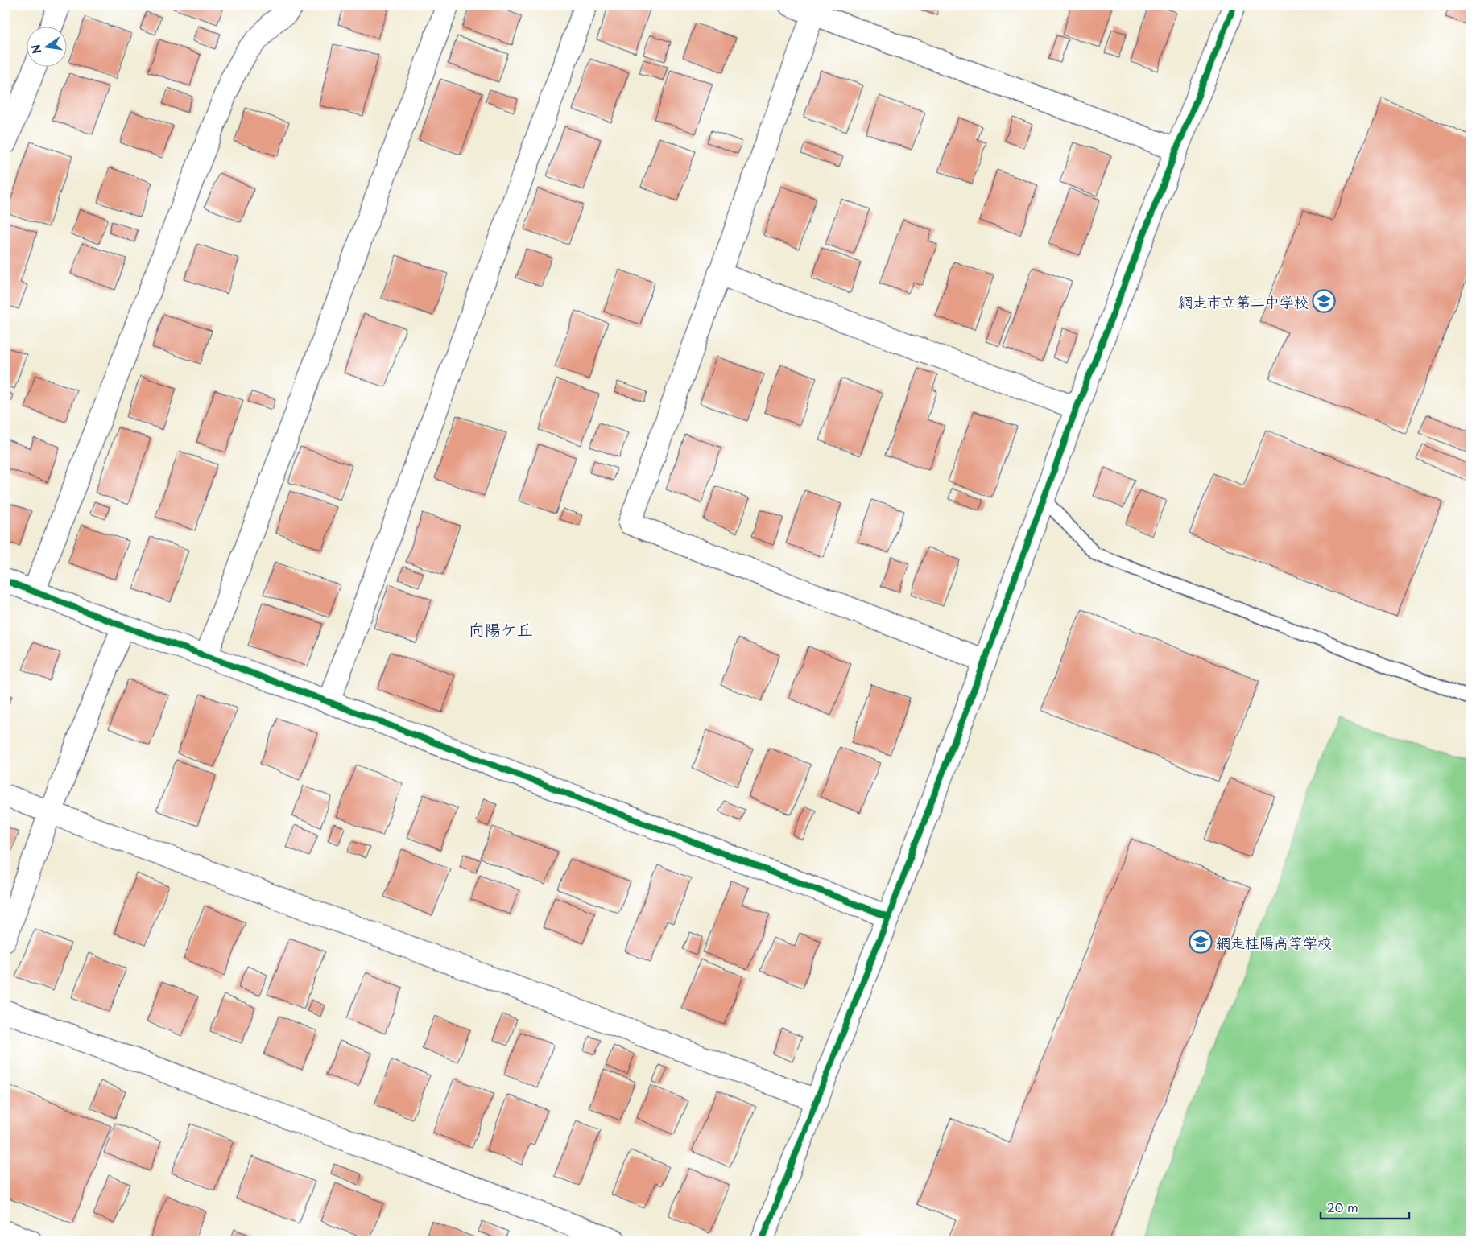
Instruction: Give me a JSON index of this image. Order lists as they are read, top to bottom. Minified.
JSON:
{"districts":["向陽ケ丘"],"places":{"school or university":["網走市立第二中学校","網走桂陽高等学校"]},"scale_bar":"20 m","north":"left"}
